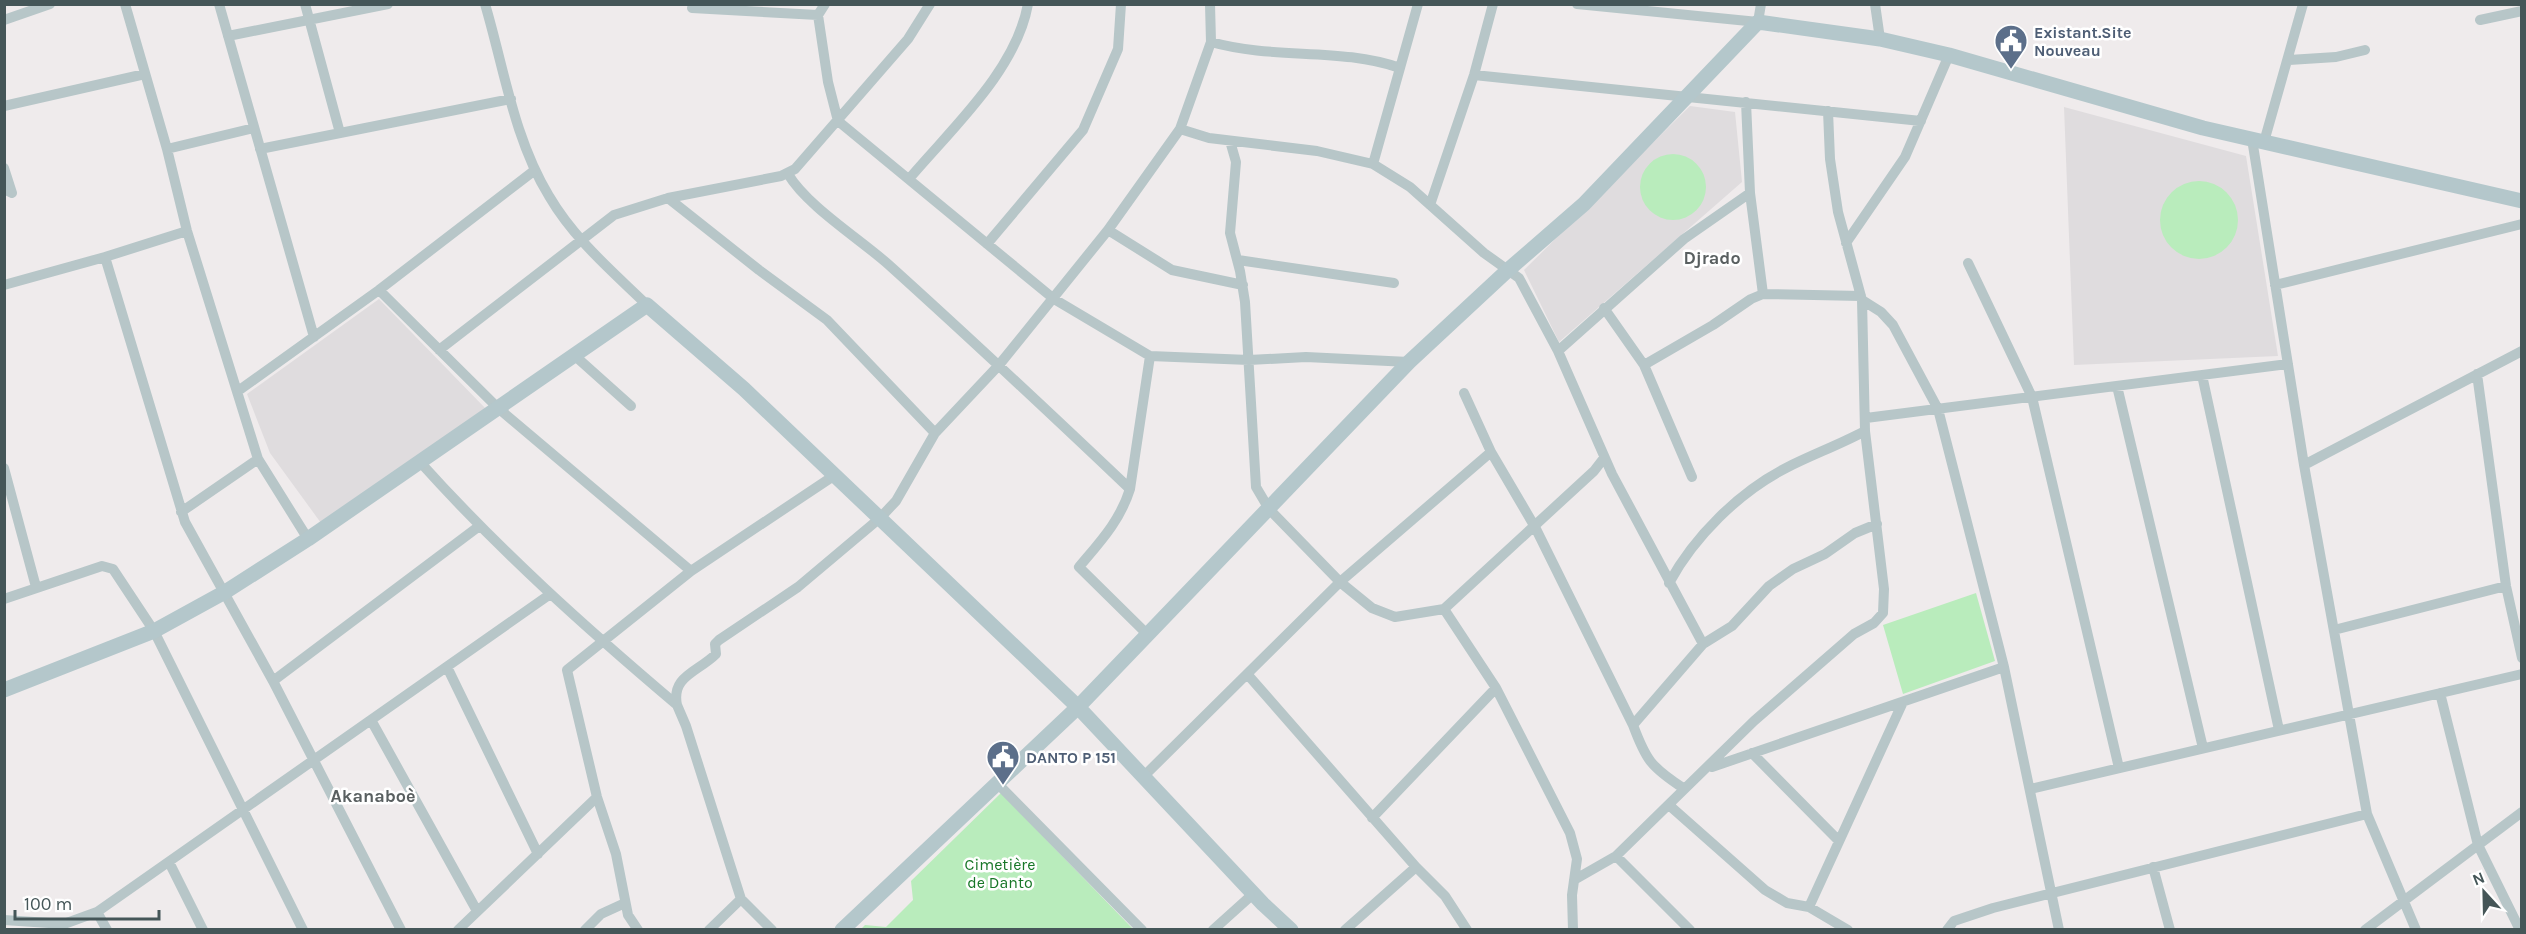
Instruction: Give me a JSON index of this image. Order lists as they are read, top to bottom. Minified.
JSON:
{"districts":["Djrado","Akanaboè"],"parks":["Cimetière de Danto"],"places":{"public building":["Existant.Site Nouveau","DANTO P 151"]},"scale_bar":"100 m","north":"top"}
